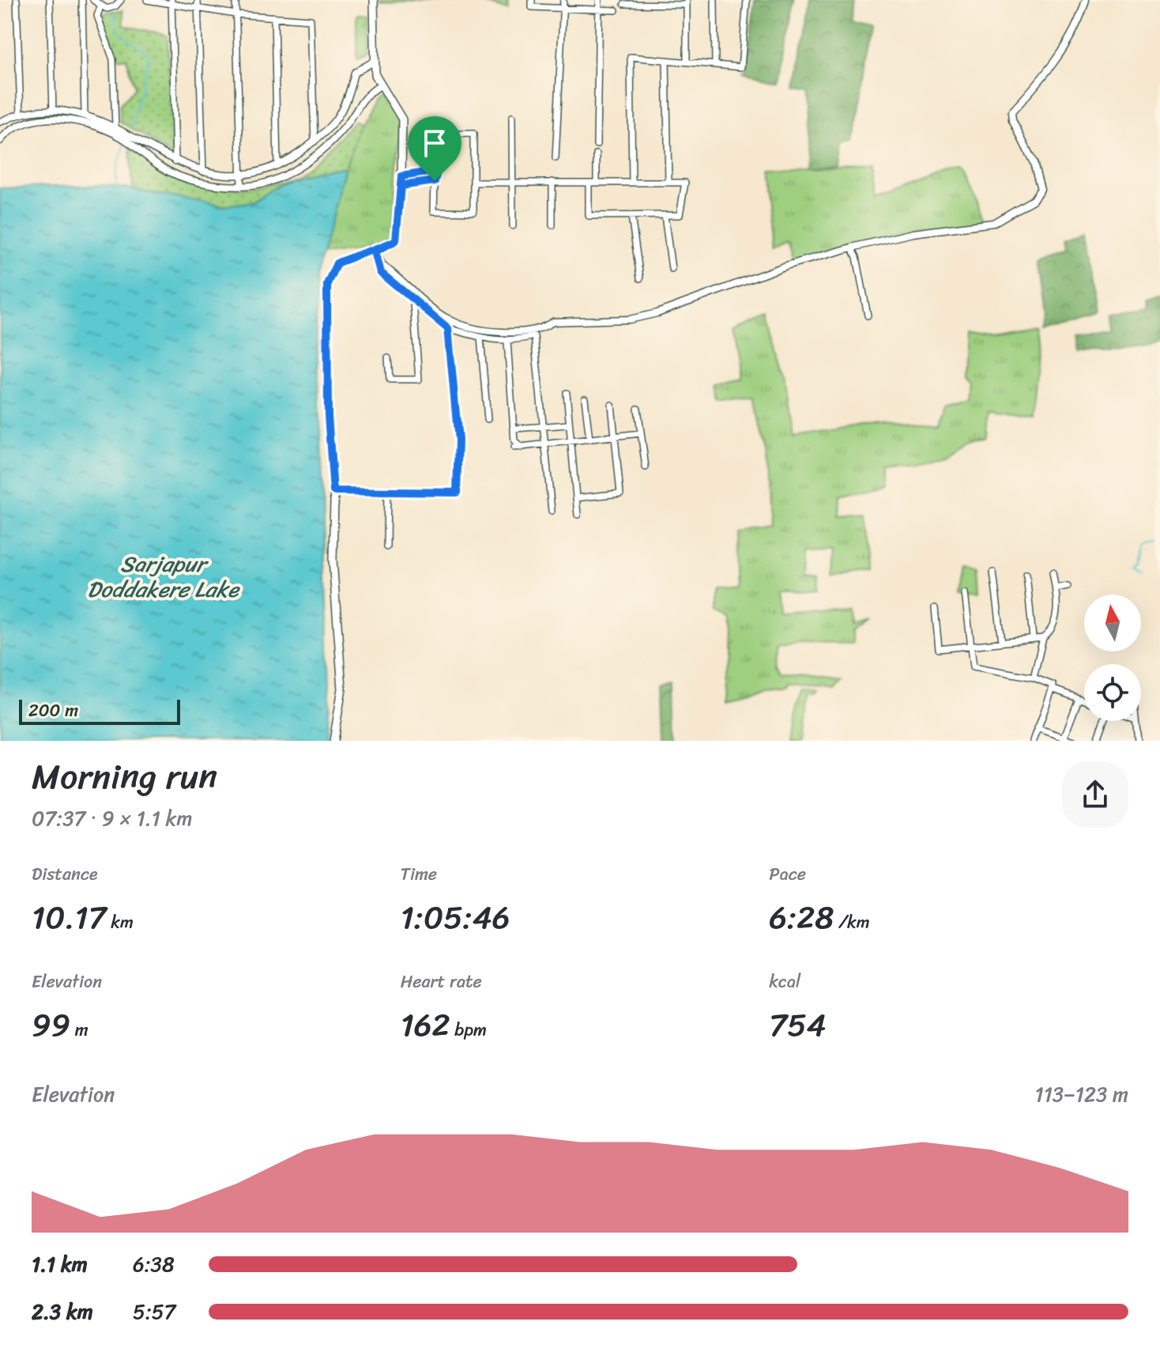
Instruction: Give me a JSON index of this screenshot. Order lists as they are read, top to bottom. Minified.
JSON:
{"water":["Sarjapur Doddakere Lake"],"scale_bar":"200 m","north":"top","page":{"scale":"200 m","heading":["Morning run","07:37 · 9 × 1.1 km"],"stats":[["Distance","10.17 km"],["Time","1:05:46"],["Pace","6:28 /km"],["Elevation","99 m"],["Heart rate","162 bpm"],["kcal","754"]],"chart":["Elevation","113–123 m"],"list":[{"name":"1.1 km","note":"6:38"},{"name":"2.3 km","note":"5:57"}]}}
